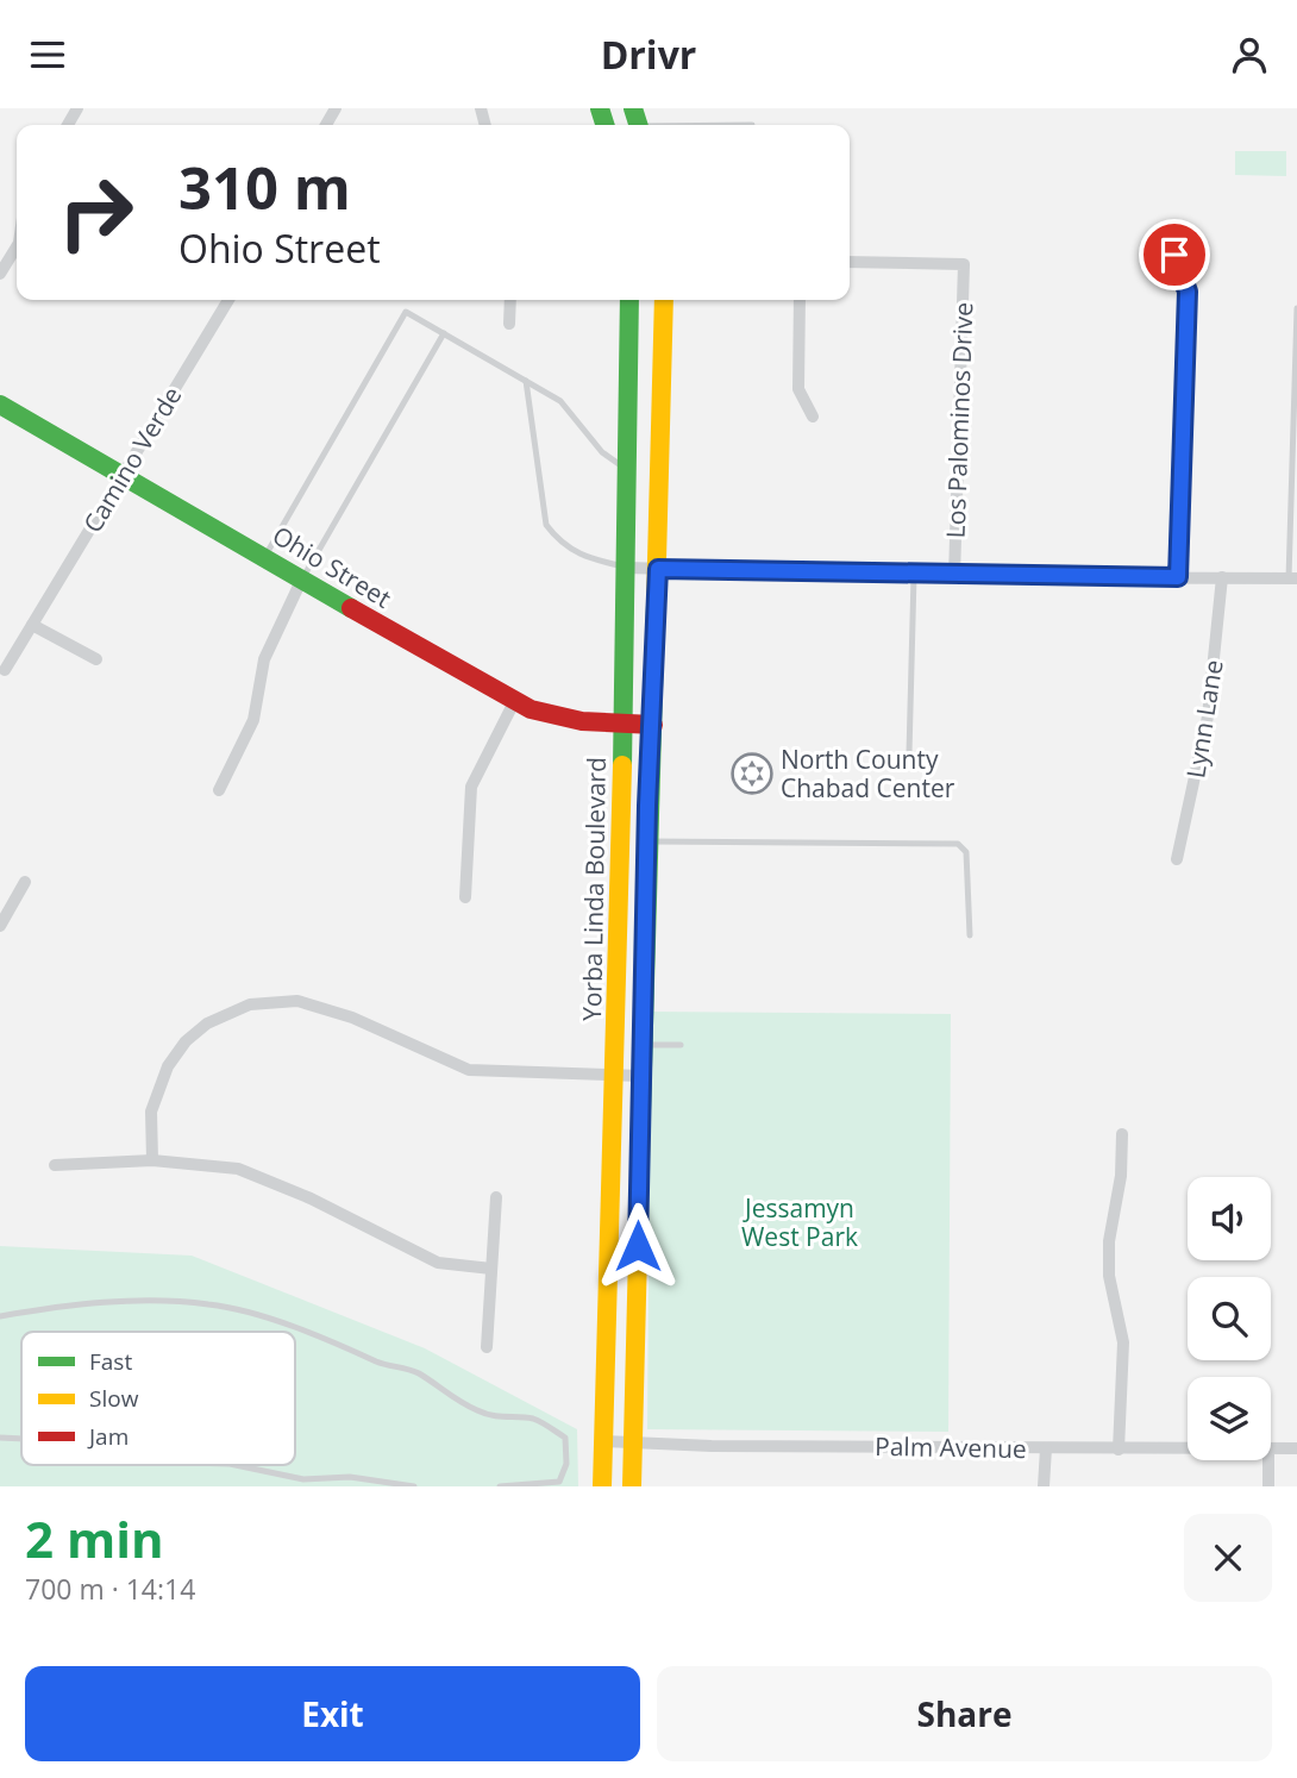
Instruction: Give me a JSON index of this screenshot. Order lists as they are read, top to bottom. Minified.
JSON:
{"streets":{"main road":["Ohio Street","Yorba Linda Boulevard"],"street":["Los Palominos Drive","Camino Verde","Lynn Lane","Palm Avenue"]},"crossings":[["Camino Verde","Ohio Street"],["Ohio Street","Yorba Linda Boulevard"],["Yorba Linda Boulevard","Palm Avenue"]],"parks":["Jessamyn West Park"],"places":{"synagogue":["North County Chabad Center"]},"legend":["Fast","Slow","Jam"],"page":{"header":"Drivr","turn":["310 m","Ohio Street"],"heading":["2 min","700 m · 14:14"],"buttons":["Exit","Share"]}}
